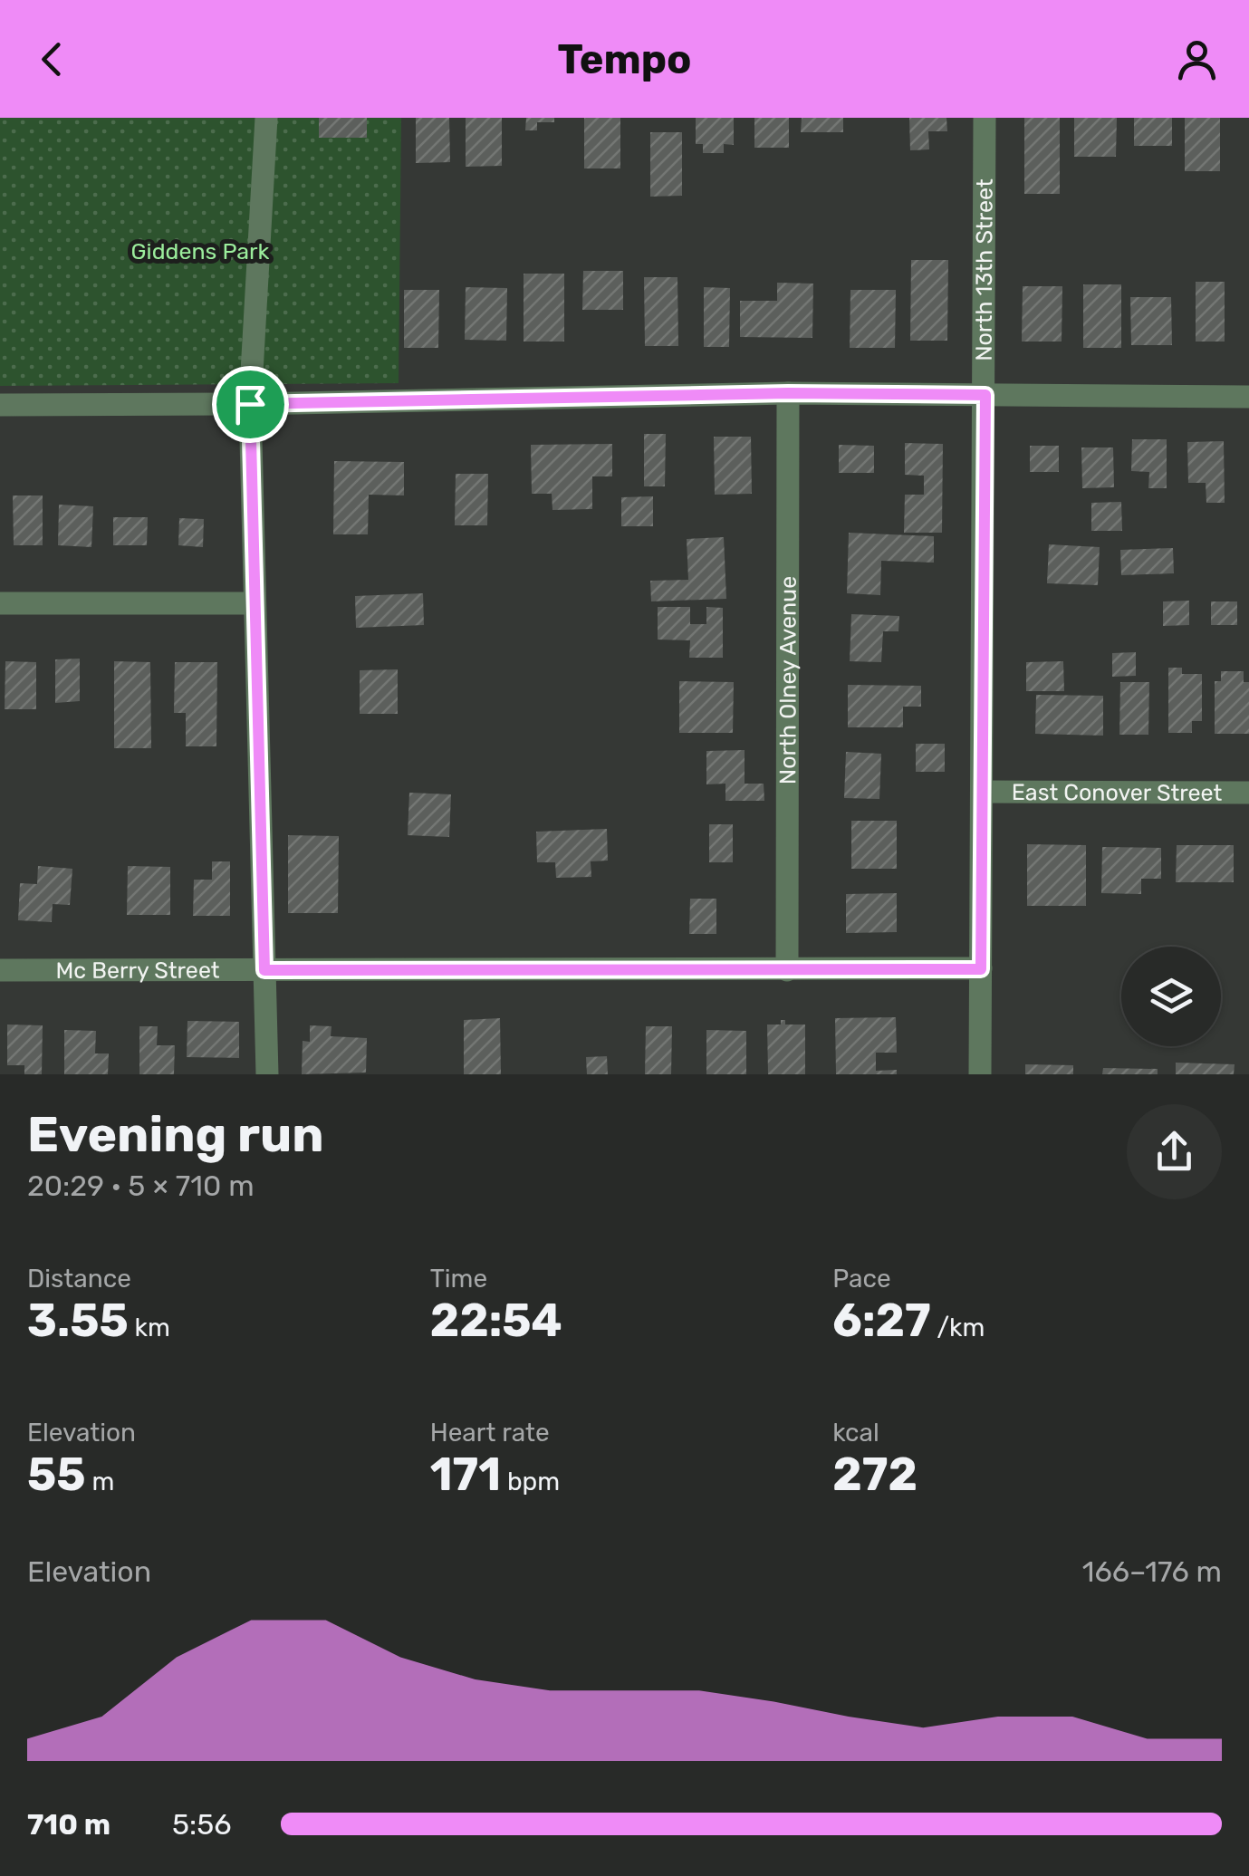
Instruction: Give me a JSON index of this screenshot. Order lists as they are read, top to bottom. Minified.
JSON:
{"streets":{"street":["North 13th Street","North Olney Avenue","East Conover Street","Mc Berry Street"]},"crossings":[["North 13th Street","East Conover Street"],["North 13th Street","Mc Berry Street"],["North Olney Avenue","Mc Berry Street"]],"parks":["Giddens Park"],"page":{"header":"Tempo","heading":["Evening run","20:29 · 5 × 710 m"],"stats":[["Distance","3.55 km"],["Time","22:54"],["Pace","6:27 /km"],["Elevation","55 m"],["Heart rate","171 bpm"],["kcal","272"]],"chart":["Elevation","166–176 m"],"list":[{"name":"710 m","note":"5:56"}]}}
